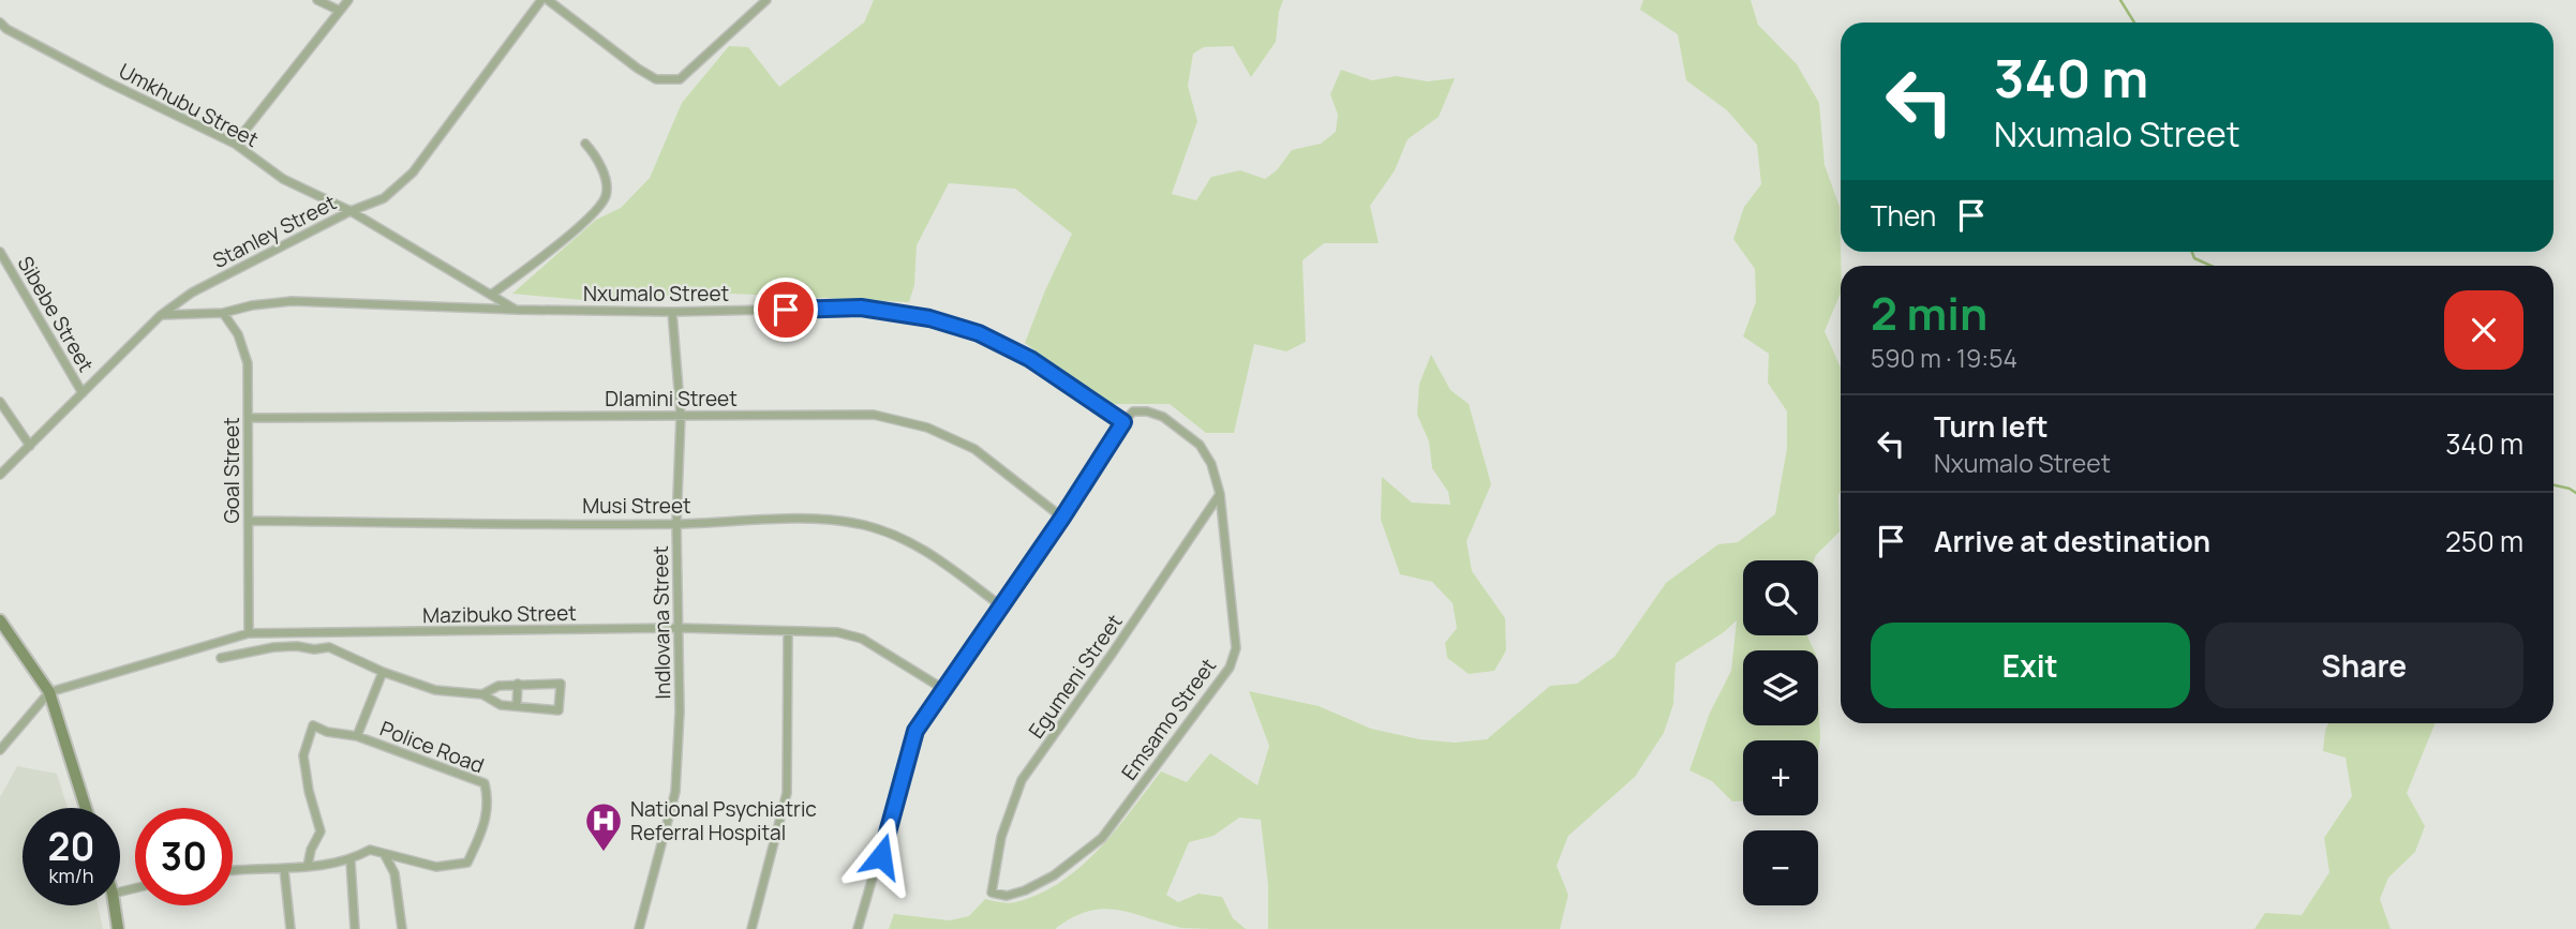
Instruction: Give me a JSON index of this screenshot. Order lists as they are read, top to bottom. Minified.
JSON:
{"streets":{"street":["Umkhubu Street","Stanley Street","Nxumalo Street","Sibebe Street","Dlamini Street","Goal Street","Musi Street","Mazibuko Street","Indlovana Street","Egumeni Street","Emsamo Street","Police Road"]},"crossings":[["Umkhubu Street","Stanley Street"],["Umkhubu Street","Nxumalo Street"],["Stanley Street","Nxumalo Street"],["Stanley Street","Sibebe Street"],["Nxumalo Street","Goal Street"],["Nxumalo Street","Indlovana Street"],["Nxumalo Street","Emsamo Street"],["Dlamini Street","Goal Street"],["Dlamini Street","Indlovana Street"],["Goal Street","Musi Street"],["Goal Street","Mazibuko Street"],["Musi Street","Indlovana Street"],["Mazibuko Street","Indlovana Street"],["Egumeni Street","Emsamo Street"]],"places":{"hospital":["National Psychiatric Referral Hospital"]},"page":{"turn":["340 m","Nxumalo Street"],"then":"Then","heading":["2 min","590 m · 19:54"],"list":[{"name":"Turn left","note":"Nxumalo Street","value":"340 m"},{"name":"Arrive at destination","value":"250 m"}],"map_buttons":["+","−"],"buttons":["Exit","Share"],"speed":"20 km/h","limit":"30"}}
